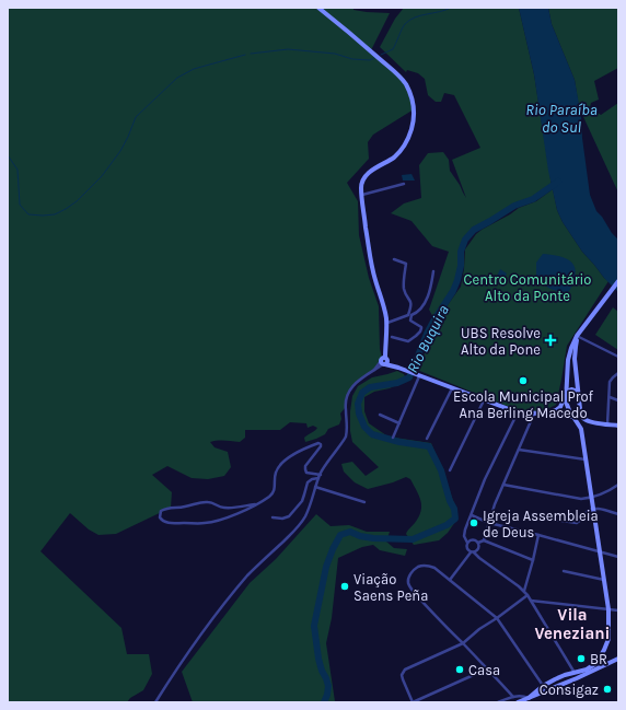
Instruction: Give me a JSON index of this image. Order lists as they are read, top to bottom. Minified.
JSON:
{"districts":["Vila Veneziani"],"water":["Rio Paraíba do Sul","Rio Buquira"],"parks":["Centro Comunitário Alto da Ponte"],"places":{"health":["UBS Resolve Alto da Pone"],"other":["Escola Municipal Prof Ana Berling Macedo","Igreja Assembleia de Deus","Viação Saens Peña","BR","Casa","Consigaz"]}}
